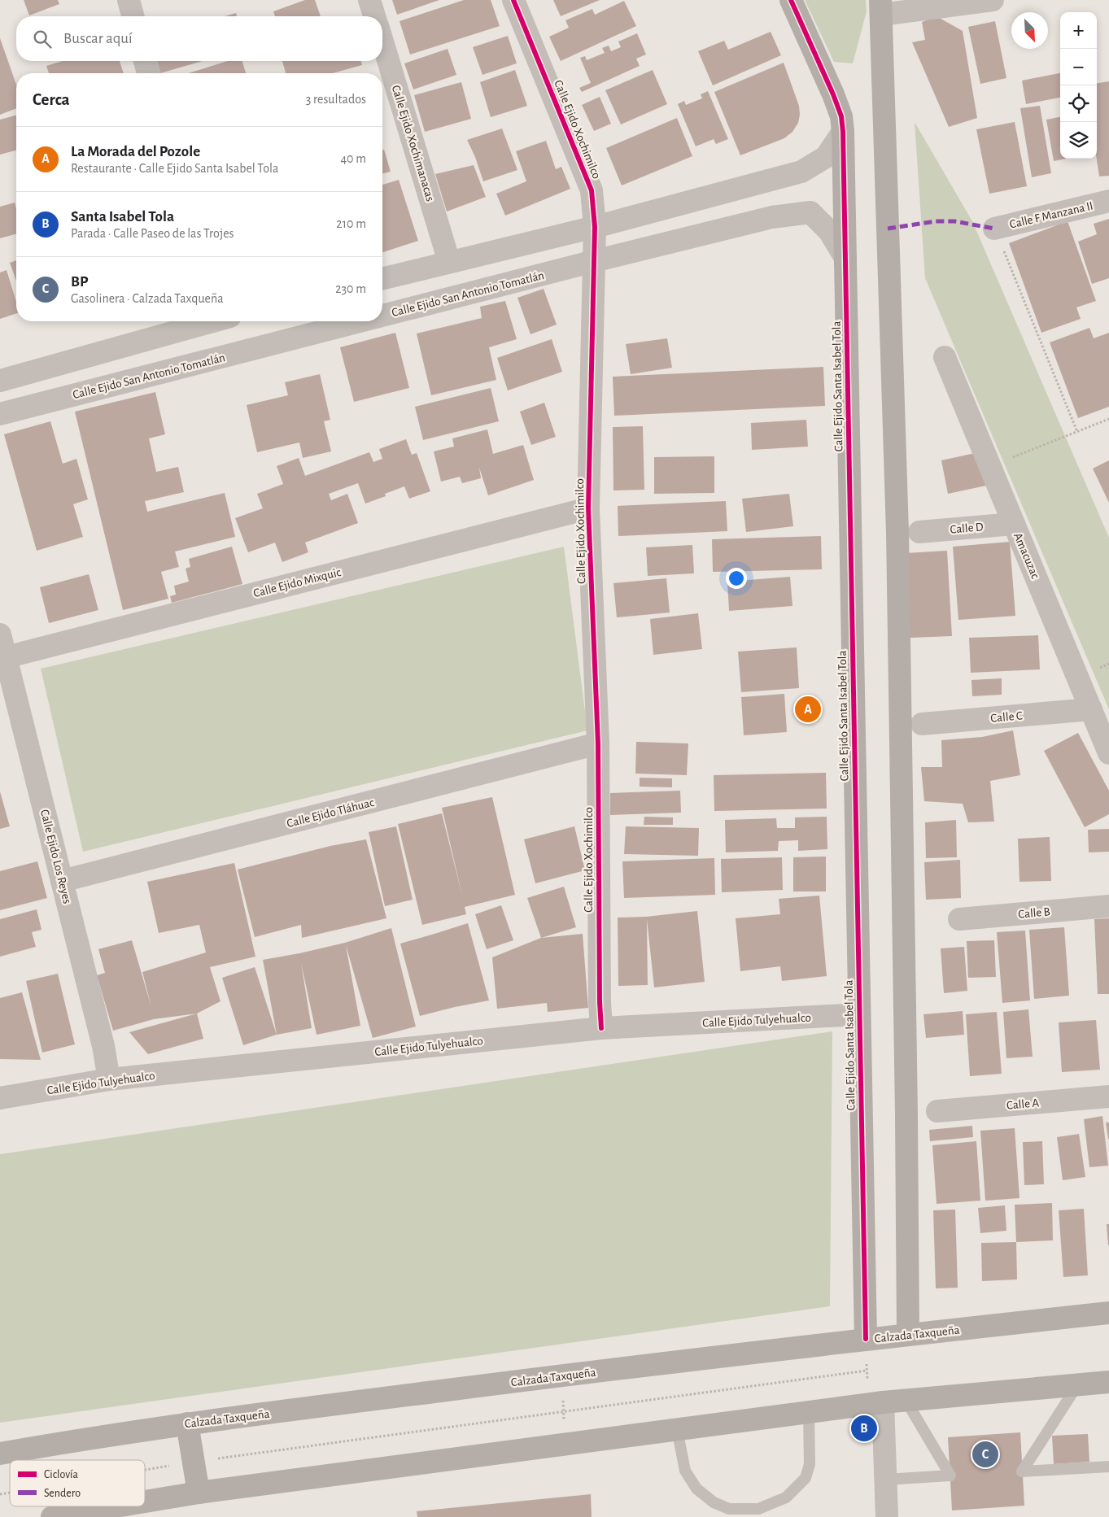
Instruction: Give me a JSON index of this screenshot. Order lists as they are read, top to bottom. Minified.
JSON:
{"streets":{"street":["Calle Ejido Xochimilco","Calle Ejido Xochimanacas","Calle F Manzana II","Calle Ejido San Antonio Tomatlán","Calle Ejido Santa Isabel Tola","Calle D","Amacuzac","Calle Ejido Mixquic","Calle C","Calle Ejido Tláhuac","Calle Ejido Los Reyes","Calle B","Calle Ejido Tulyehualco","Calle A","Calzada Taxqueña"]},"crossings":[["Calle Ejido Xochimilco","Calle Ejido San Antonio Tomatlán"],["Calle Ejido Xochimilco","Calle Ejido Mixquic"],["Calle Ejido Xochimilco","Calle Ejido Tláhuac"],["Calle Ejido Xochimilco","Calle Ejido Tulyehualco"],["Calle Ejido San Antonio Tomatlán","Calle Ejido Santa Isabel Tola"],["Calle Ejido Santa Isabel Tola","Calle Ejido Tulyehualco"],["Calle Ejido Santa Isabel Tola","Calzada Taxqueña"],["Calle D","Amacuzac"],["Amacuzac","Calle C"],["Calle Ejido Mixquic","Calle Ejido Los Reyes"],["Calle Ejido Tláhuac","Calle Ejido Los Reyes"],["Calle Ejido Los Reyes","Calle Ejido Tulyehualco"]],"legend":["Ciclovía","Sendero"],"north":"bottom right","page":{"map_buttons":["+","−"],"search":"Buscar aquí","heading":["Cerca","3 resultados"],"list":[{"mark":"A","name":"La Morada del Pozole","note":"Restaurante · Calle Ejido Santa Isabel Tola","value":"40 m"},{"mark":"B","name":"Santa Isabel Tola","note":"Parada · Calle Paseo de las Trojes","value":"210 m"},{"mark":"C","name":"BP","note":"Gasolinera · Calzada Taxqueña","value":"230 m"}],"pins":["A","B","C"]}}
